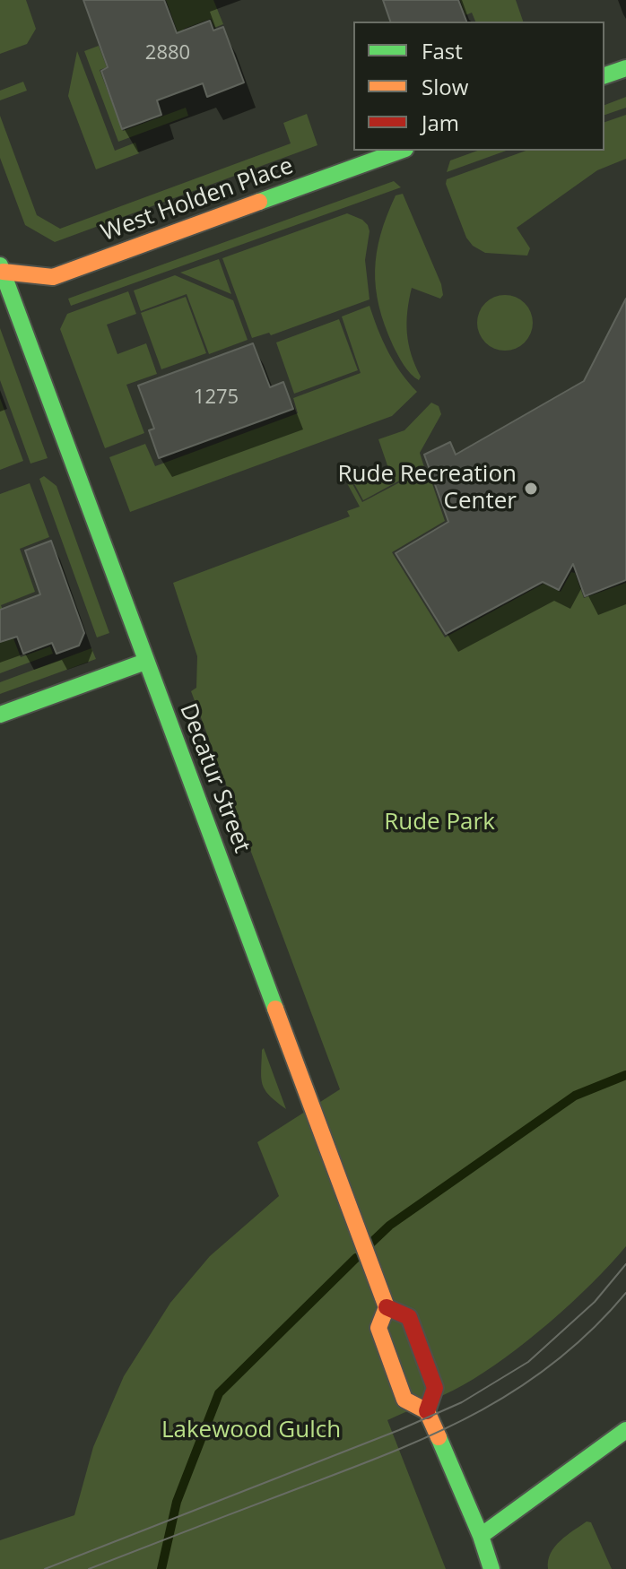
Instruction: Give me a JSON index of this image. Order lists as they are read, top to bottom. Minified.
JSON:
{"streets":{"street":["West Holden Place","Decatur Street"]},"crossings":[["West Holden Place","Decatur Street"]],"parks":["Rude Park","Lakewood Gulch"],"places":["Rude Recreation Center"],"house_numbers":["2880","1275"],"legend":["Fast","Slow","Jam"]}
